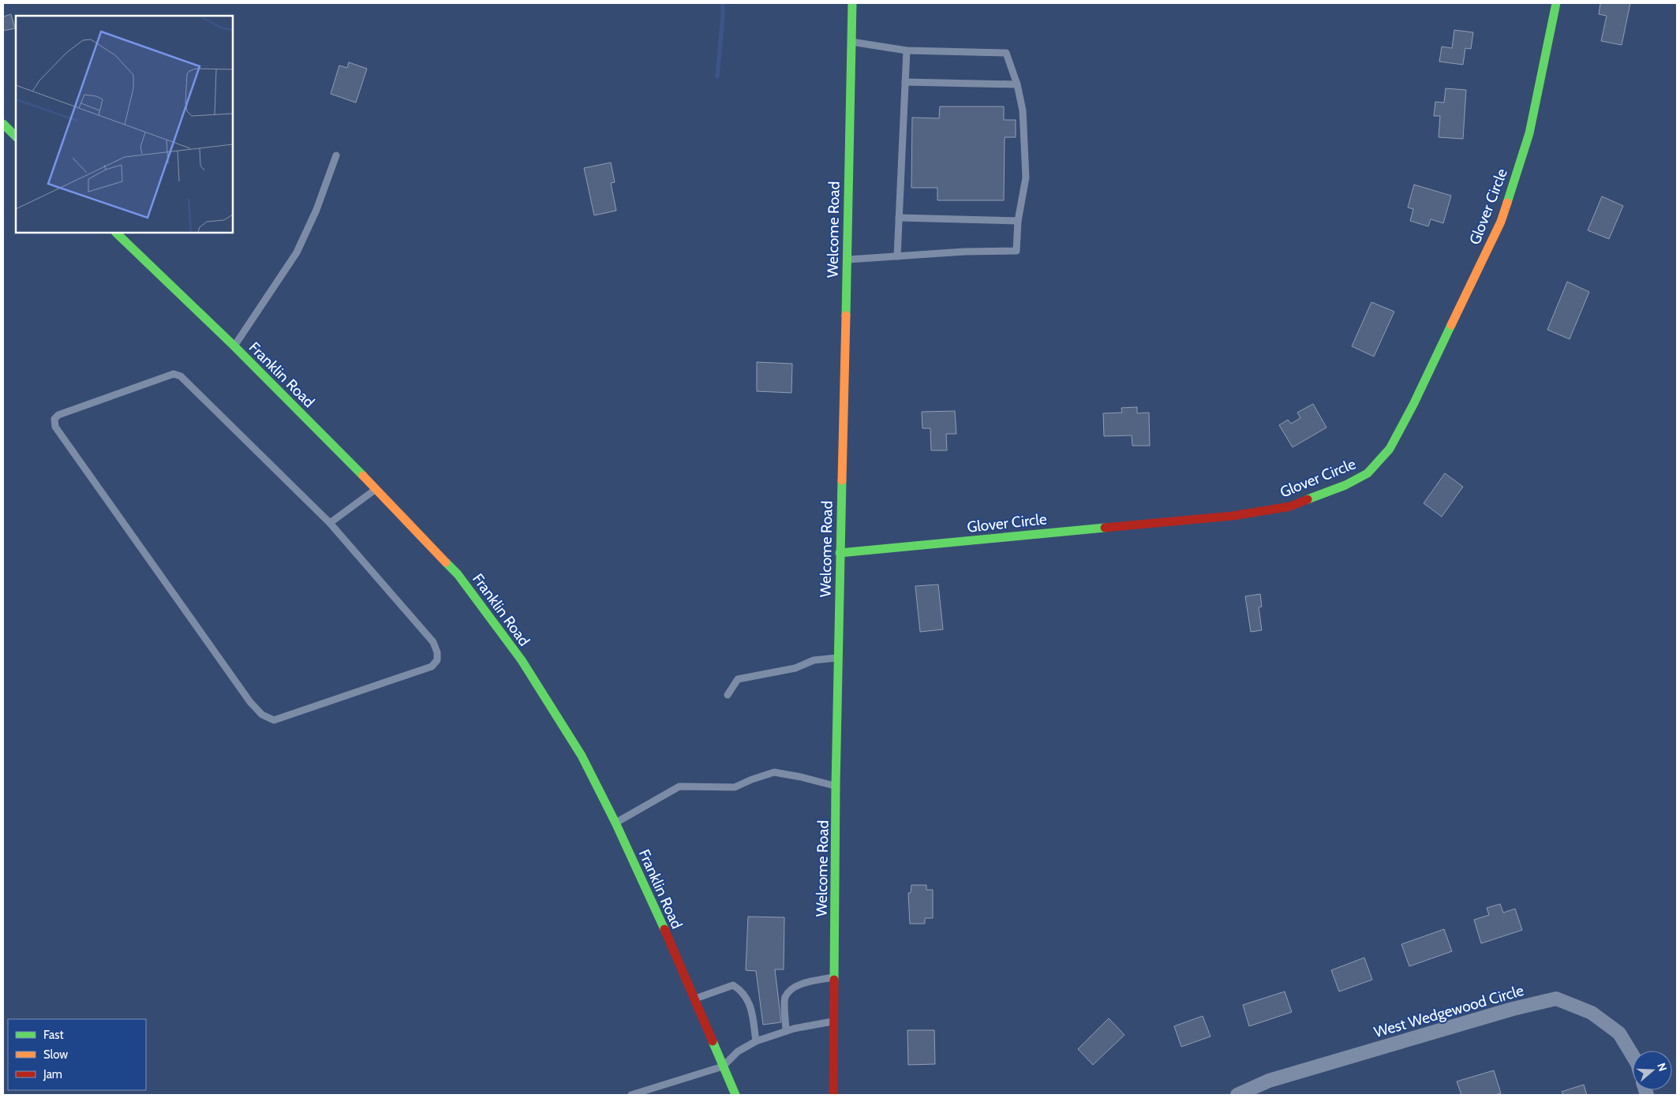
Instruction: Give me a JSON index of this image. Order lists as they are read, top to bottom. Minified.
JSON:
{"streets":{"street":["Glover Circle","Welcome Road","Franklin Road","West Wedgewood Circle"]},"crossings":[["Glover Circle","Welcome Road"]],"legend":["Fast","Slow","Jam"],"north":"right"}
